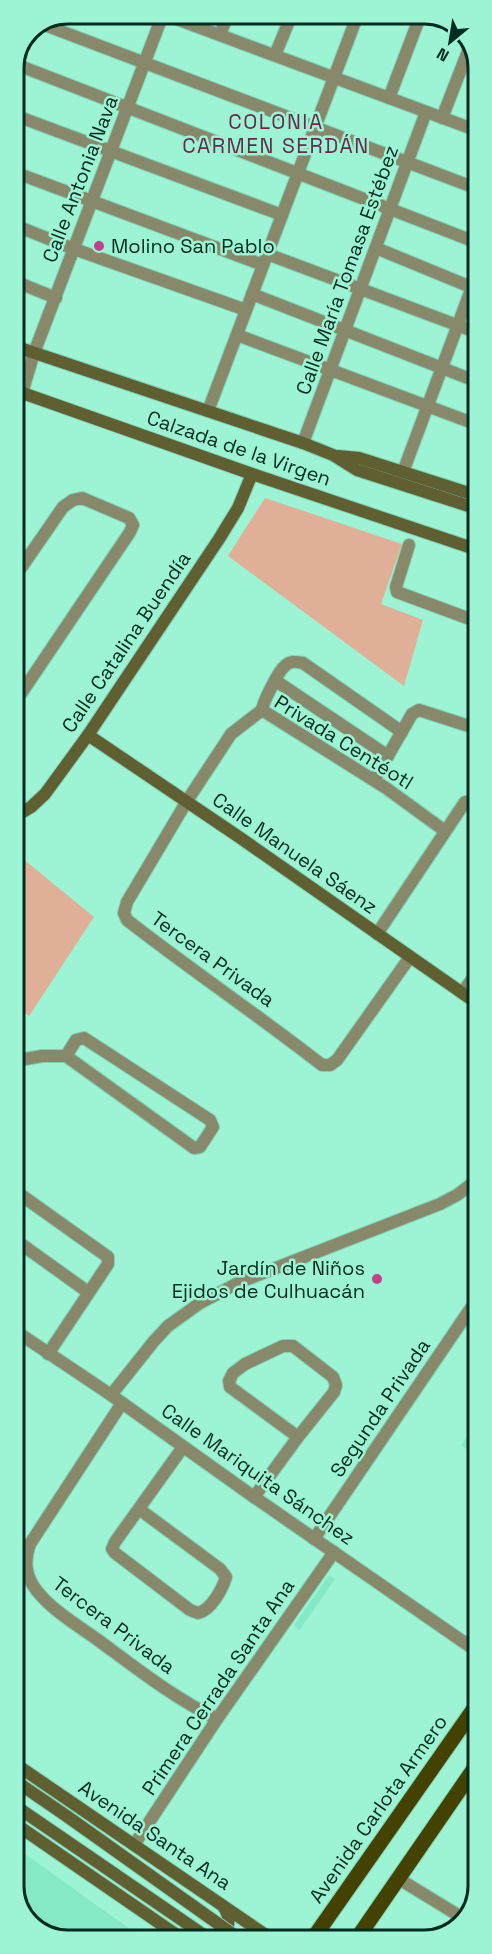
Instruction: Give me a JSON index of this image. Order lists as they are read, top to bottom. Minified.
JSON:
{"streets":{"main road":["Avenida Carlota Armero"],"street":["Calle Antonia Nava","Calle María Tomasa Estébez","Calzada de la Virgen","Calle Catalina Buendía","Privada Centéotl","Calle Manuela Sáenz","Tercera Privada","Segunda Privada","Calle Mariquita Sánchez","Primera Cerrada Santa Ana","Avenida Santa Ana"]},"crossings":[["Calle Antonia Nava","Calzada de la Virgen"],["Calle María Tomasa Estébez","Calzada de la Virgen"],["Calzada de la Virgen","Calle Catalina Buendía"],["Calle Catalina Buendía","Calle Manuela Sáenz"],["Privada Centéotl","Calle Manuela Sáenz"],["Privada Centéotl","Tercera Privada"],["Calle Manuela Sáenz","Tercera Privada"],["Tercera Privada","Calle Mariquita Sánchez"],["Tercera Privada","Primera Cerrada Santa Ana"],["Segunda Privada","Calle Mariquita Sánchez"],["Calle Mariquita Sánchez","Primera Cerrada Santa Ana"],["Primera Cerrada Santa Ana","Avenida Santa Ana"]],"districts":["COLONIA CARMEN SERDÁN"],"places":["Molino San Pablo","Jardín de Niños Ejidos de Culhuacán"],"north":"bottom left"}
